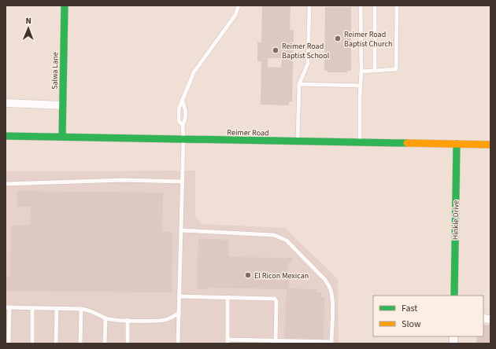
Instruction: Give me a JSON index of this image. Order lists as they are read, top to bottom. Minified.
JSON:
{"streets":{"street":["Salwa Lane","Reimer Road","Hinkle Drive"]},"crossings":[["Salwa Lane","Reimer Road"],["Reimer Road","Hinkle Drive"]],"places":["Reimer Road Baptist Church","Reimer Road Baptist School","El Ricon Mexican"],"legend":["Fast","Slow"],"north":"top"}
